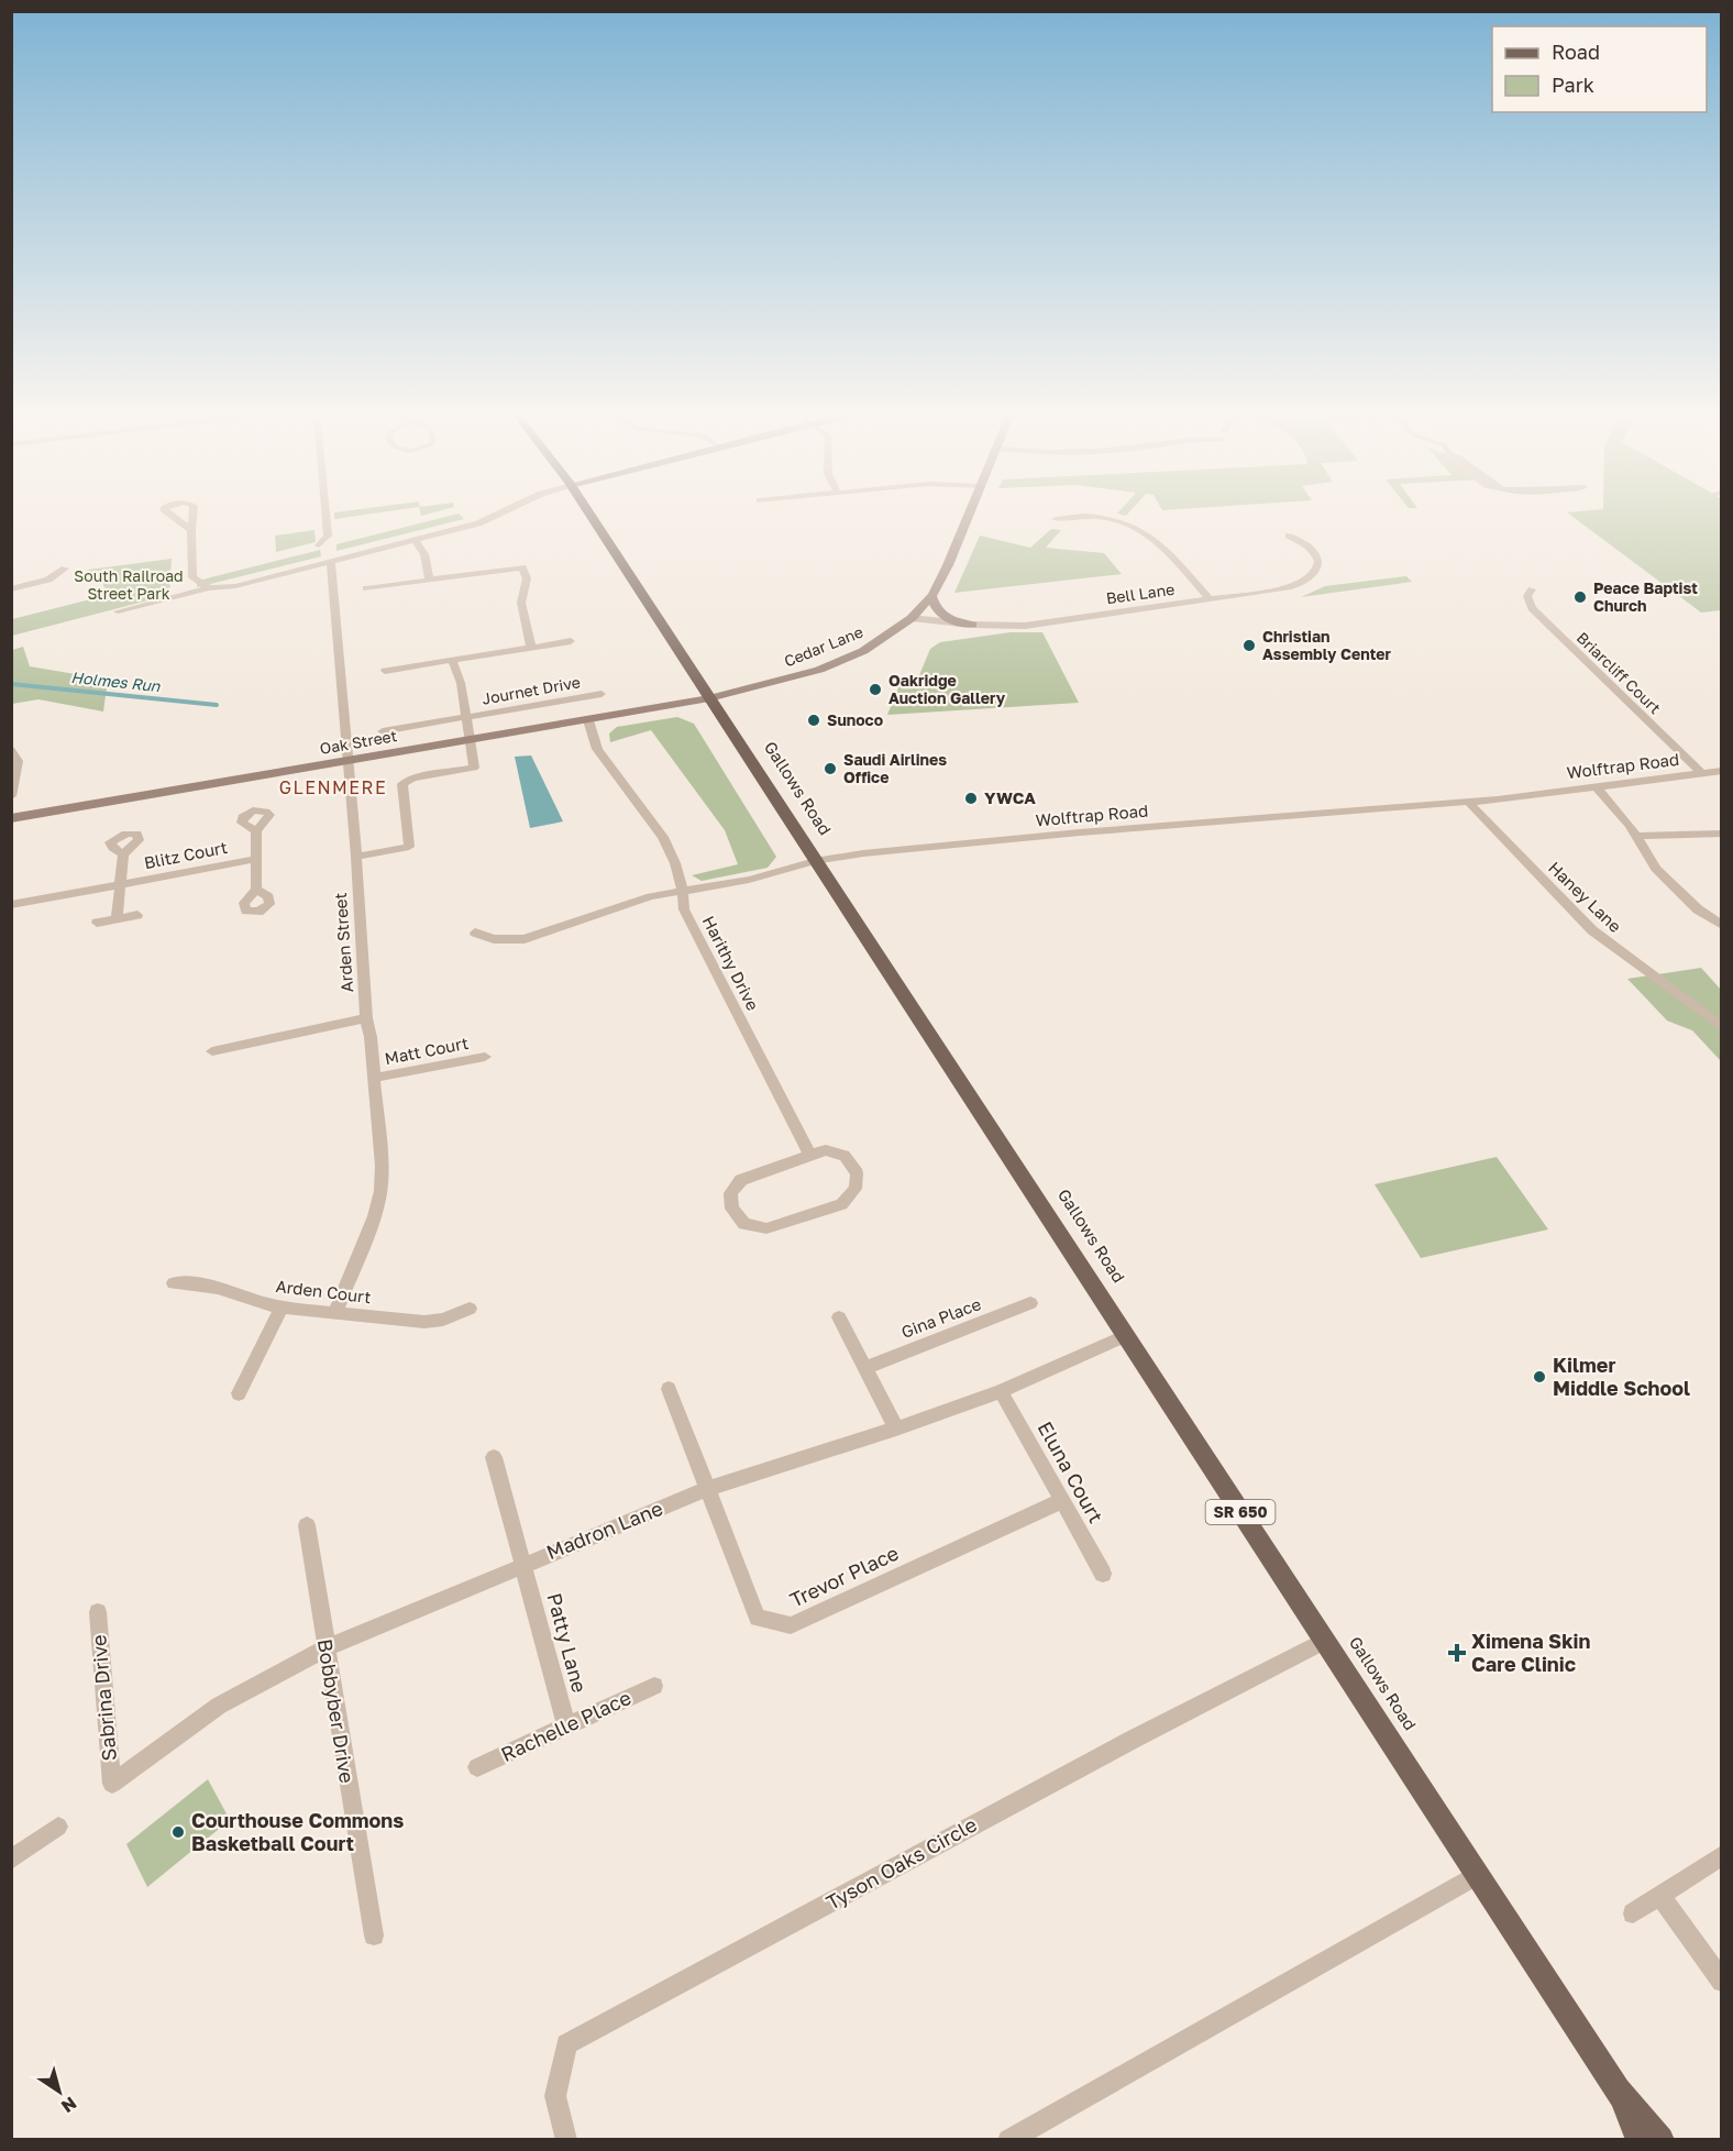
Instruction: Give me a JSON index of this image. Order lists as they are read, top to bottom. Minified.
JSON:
{"streets":{"main road":["Gallows Road","SR 650"],"street":["Bell Lane","Cedar Lane","Briarcliff Court","Journet Drive","Oak Street","Wolftrap Road","Blitz Court","Haney Lane","Arden Street","Harithy Drive","Matt Court","Arden Court","Gina Place","Eluna Court","Madron Lane","Trevor Place","Patty Lane","Sabrina Drive","Bobbyber Drive","Rachelle Place","Tyson Oaks Circle"]},"crossings":[["Bell Lane","Cedar Lane"],["Cedar Lane","Oak Street"],["Cedar Lane","Gallows Road"],["Briarcliff Court","Wolftrap Road"],["Journet Drive","Oak Street"],["Journet Drive","Arden Street"],["Oak Street","Gallows Road"],["Oak Street","Arden Street"],["Oak Street","Harithy Drive"],["Wolftrap Road","Gallows Road"],["Wolftrap Road","Haney Lane"],["Wolftrap Road","Harithy Drive"],["Gallows Road","Madron Lane"],["Gallows Road","Tyson Oaks Circle"],["Arden Street","Matt Court"],["Arden Street","Arden Court"],["Eluna Court","Madron Lane"],["Eluna Court","Trevor Place"],["Madron Lane","Trevor Place"],["Madron Lane","Patty Lane"],["Madron Lane","Sabrina Drive"],["Madron Lane","Bobbyber Drive"],["Patty Lane","Rachelle Place"]],"districts":["GLENMERE"],"water":["Holmes Run"],"parks":["South Railroad Street Park"],"places":{"other":["Peace Baptist Church","Christian Assembly Center","Oakridge Auction Gallery","Sunoco","Saudi Airlines Office","YWCA","Kilmer Middle School","Courthouse Commons Basketball Court"],"health":["Ximena Skin Care Clinic"]},"legend":["Road","Park"],"north":"bottom right"}
